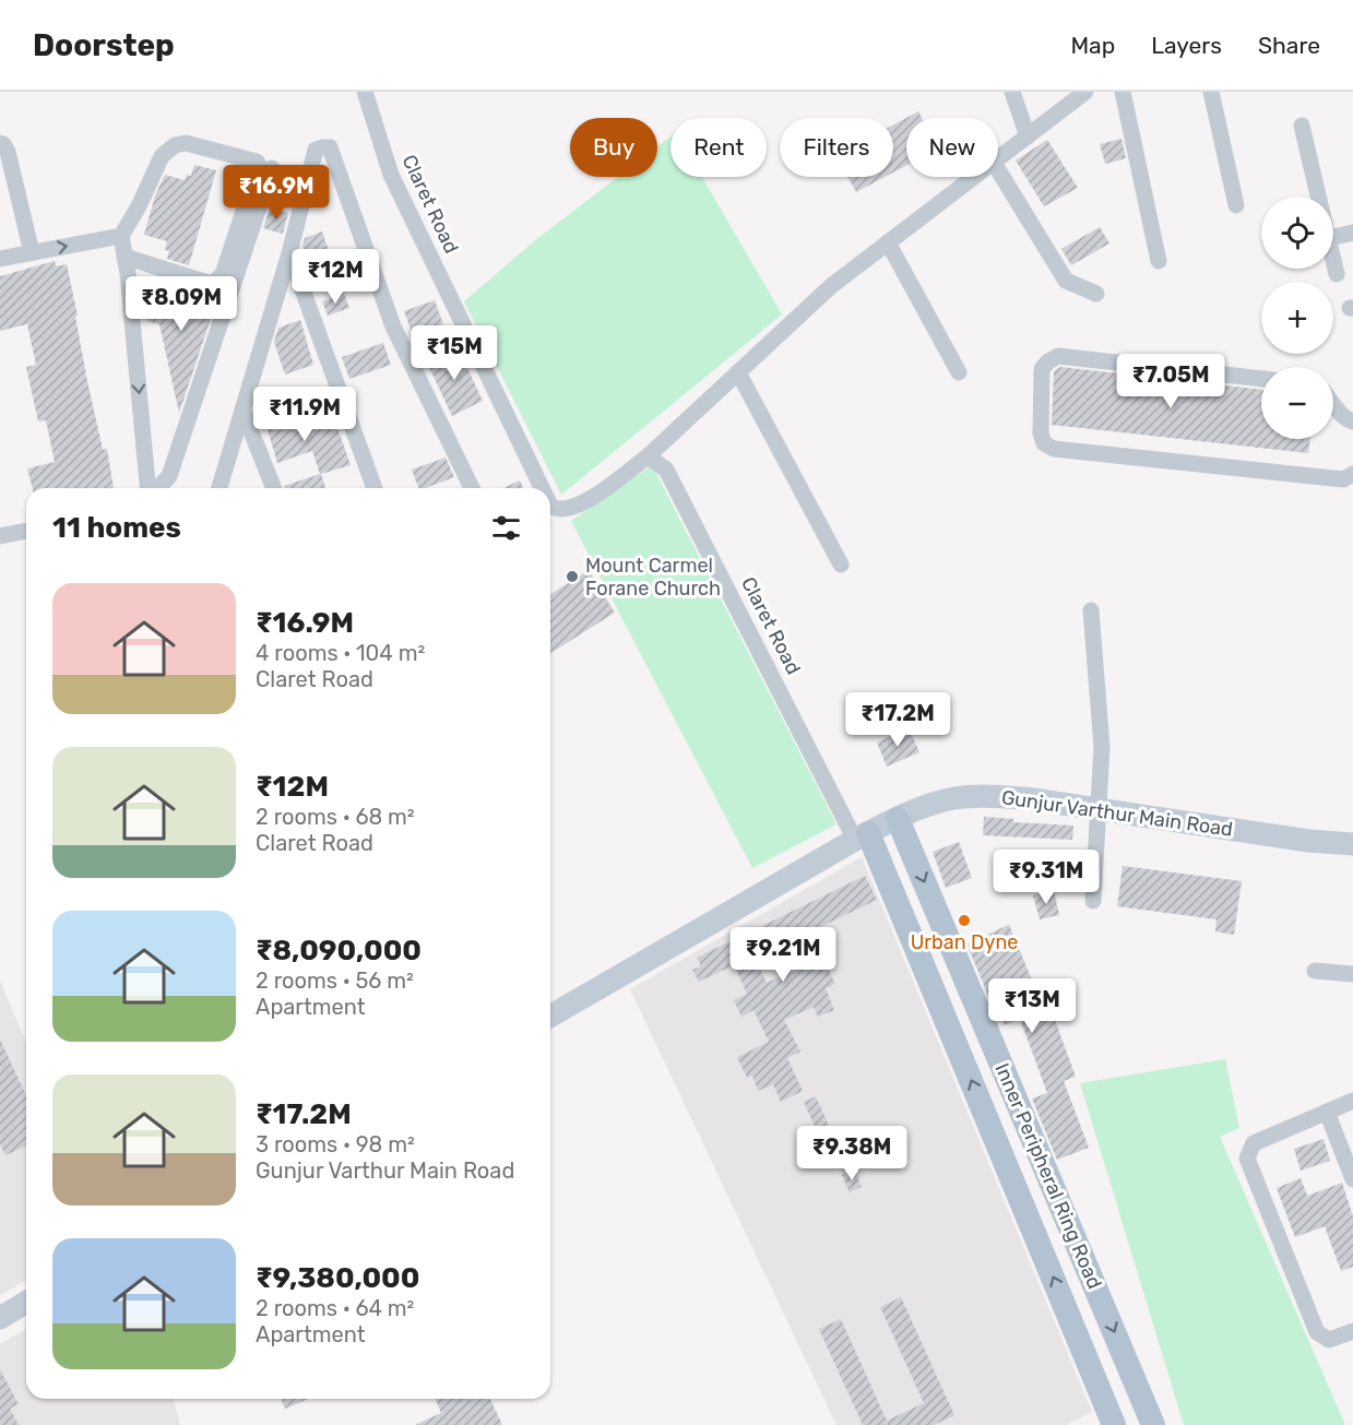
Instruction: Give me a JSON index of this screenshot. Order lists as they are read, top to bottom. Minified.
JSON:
{"streets":{"main road":["Gunjur Varthur Main Road","Inner Peripheral Ring Road"],"street":["Claret Road"]},"crossings":[["Claret Road","Gunjur Varthur Main Road"],["Claret Road","Inner Peripheral Ring Road"],["Gunjur Varthur Main Road","Inner Peripheral Ring Road"]],"places":["Mount Carmel Forane Church","Urban Dyne"],"page":{"header":"Doorstep","nav":["Map","Layers","Share"],"chip":["Buy","Rent","Filters","New"],"price":["₹16.9M","₹12M","₹8.09M","₹15M","₹7.05M","₹11.9M","₹17.2M","₹9.31M","₹9.21M","₹13M","₹9.38M"],"map_buttons":["+","−"],"heading":"11 homes","list":[{"name":"₹16.9M","note":"4 rooms · 104 m² · Claret Road"},{"name":"₹12M","note":"2 rooms · 68 m² · Claret Road"},{"name":"₹8,090,000","note":"2 rooms · 56 m² · Apartment"},{"name":"₹17.2M","note":"3 rooms · 98 m² · Gunjur Varthur Main Road"},{"name":"₹9,380,000","note":"2 rooms · 64 m² · Apartment"}]}}
